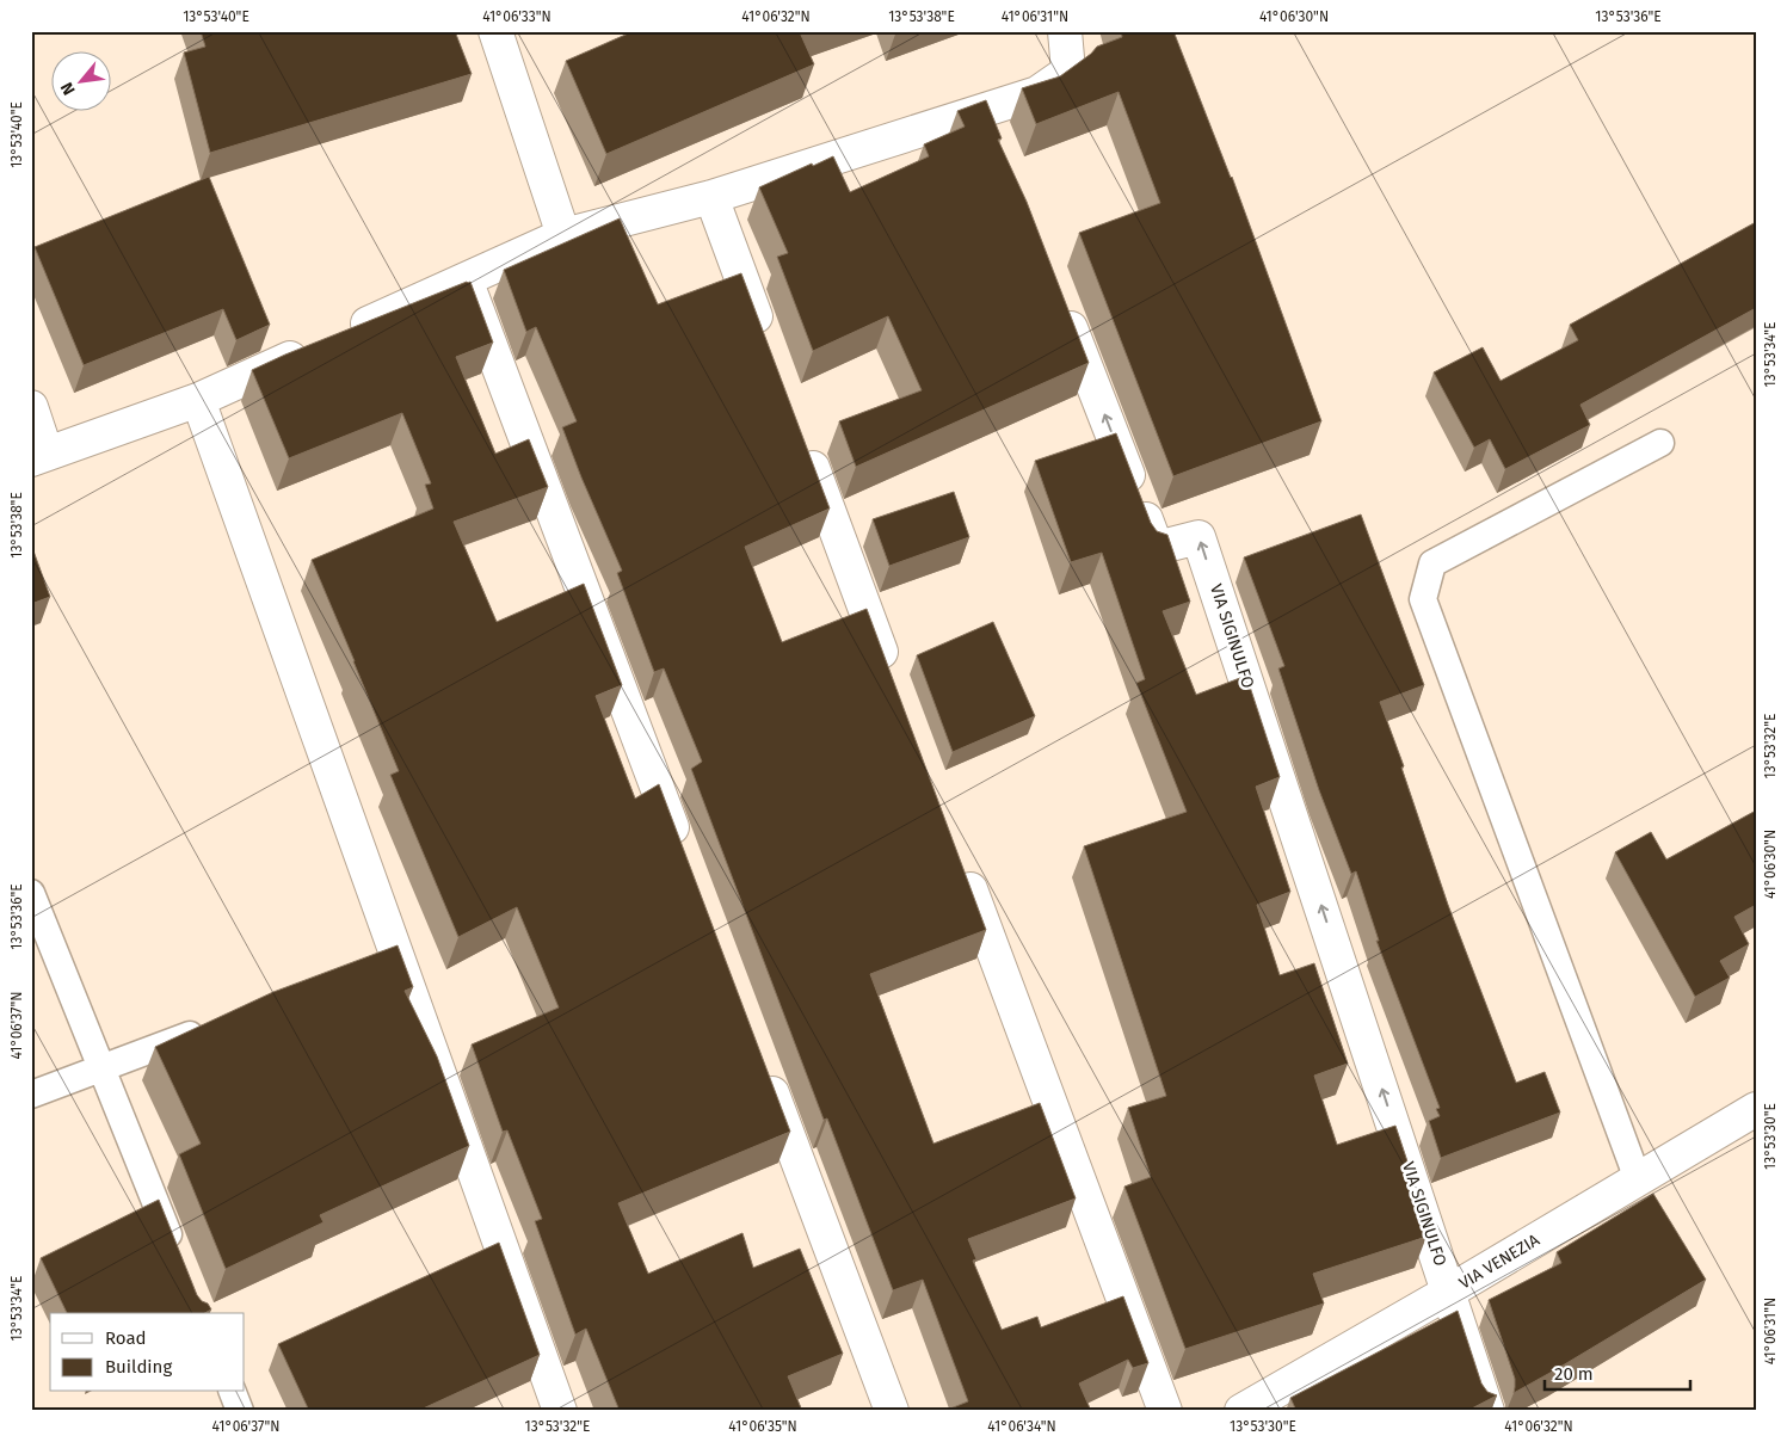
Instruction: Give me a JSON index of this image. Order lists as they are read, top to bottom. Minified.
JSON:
{"streets":{"street":["VIA SIGINULFO","VIA VENEZIA"]},"crossings":[["VIA SIGINULFO","VIA VENEZIA"]],"one_way":["VIA SIGINULFO"],"legend":["Road","Building"],"scale_bar":"20 m","north":"bottom left","coordinates":["13°53'40\"E","41°06'33\"N","41°06'32\"N","13°53'38\"E","41°06'31\"N","41°06'30\"N","13°53'36\"E","13°53'34\"E","13°53'32\"E","41°06'37\"N","13°53'30\"E","41°06'35\"N","41°06'34\"N"]}
